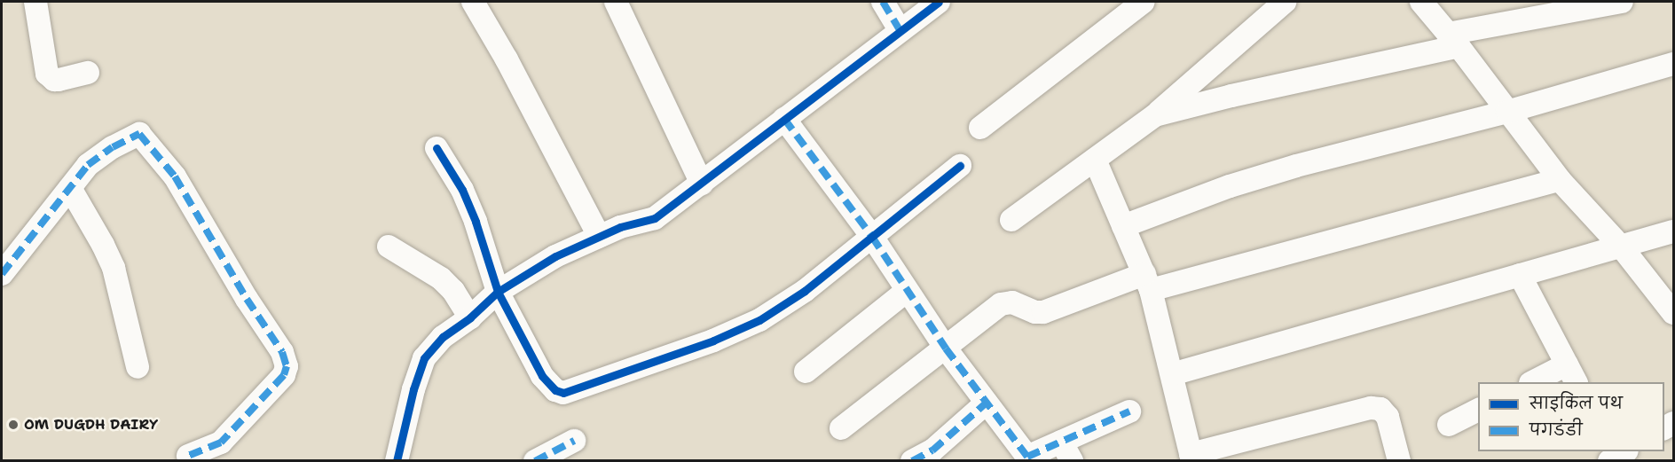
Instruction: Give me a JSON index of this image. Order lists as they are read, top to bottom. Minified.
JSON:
{"places":["OM DUGDH DAIRY"],"legend":["साइकिल पथ","पगडंडी"]}
